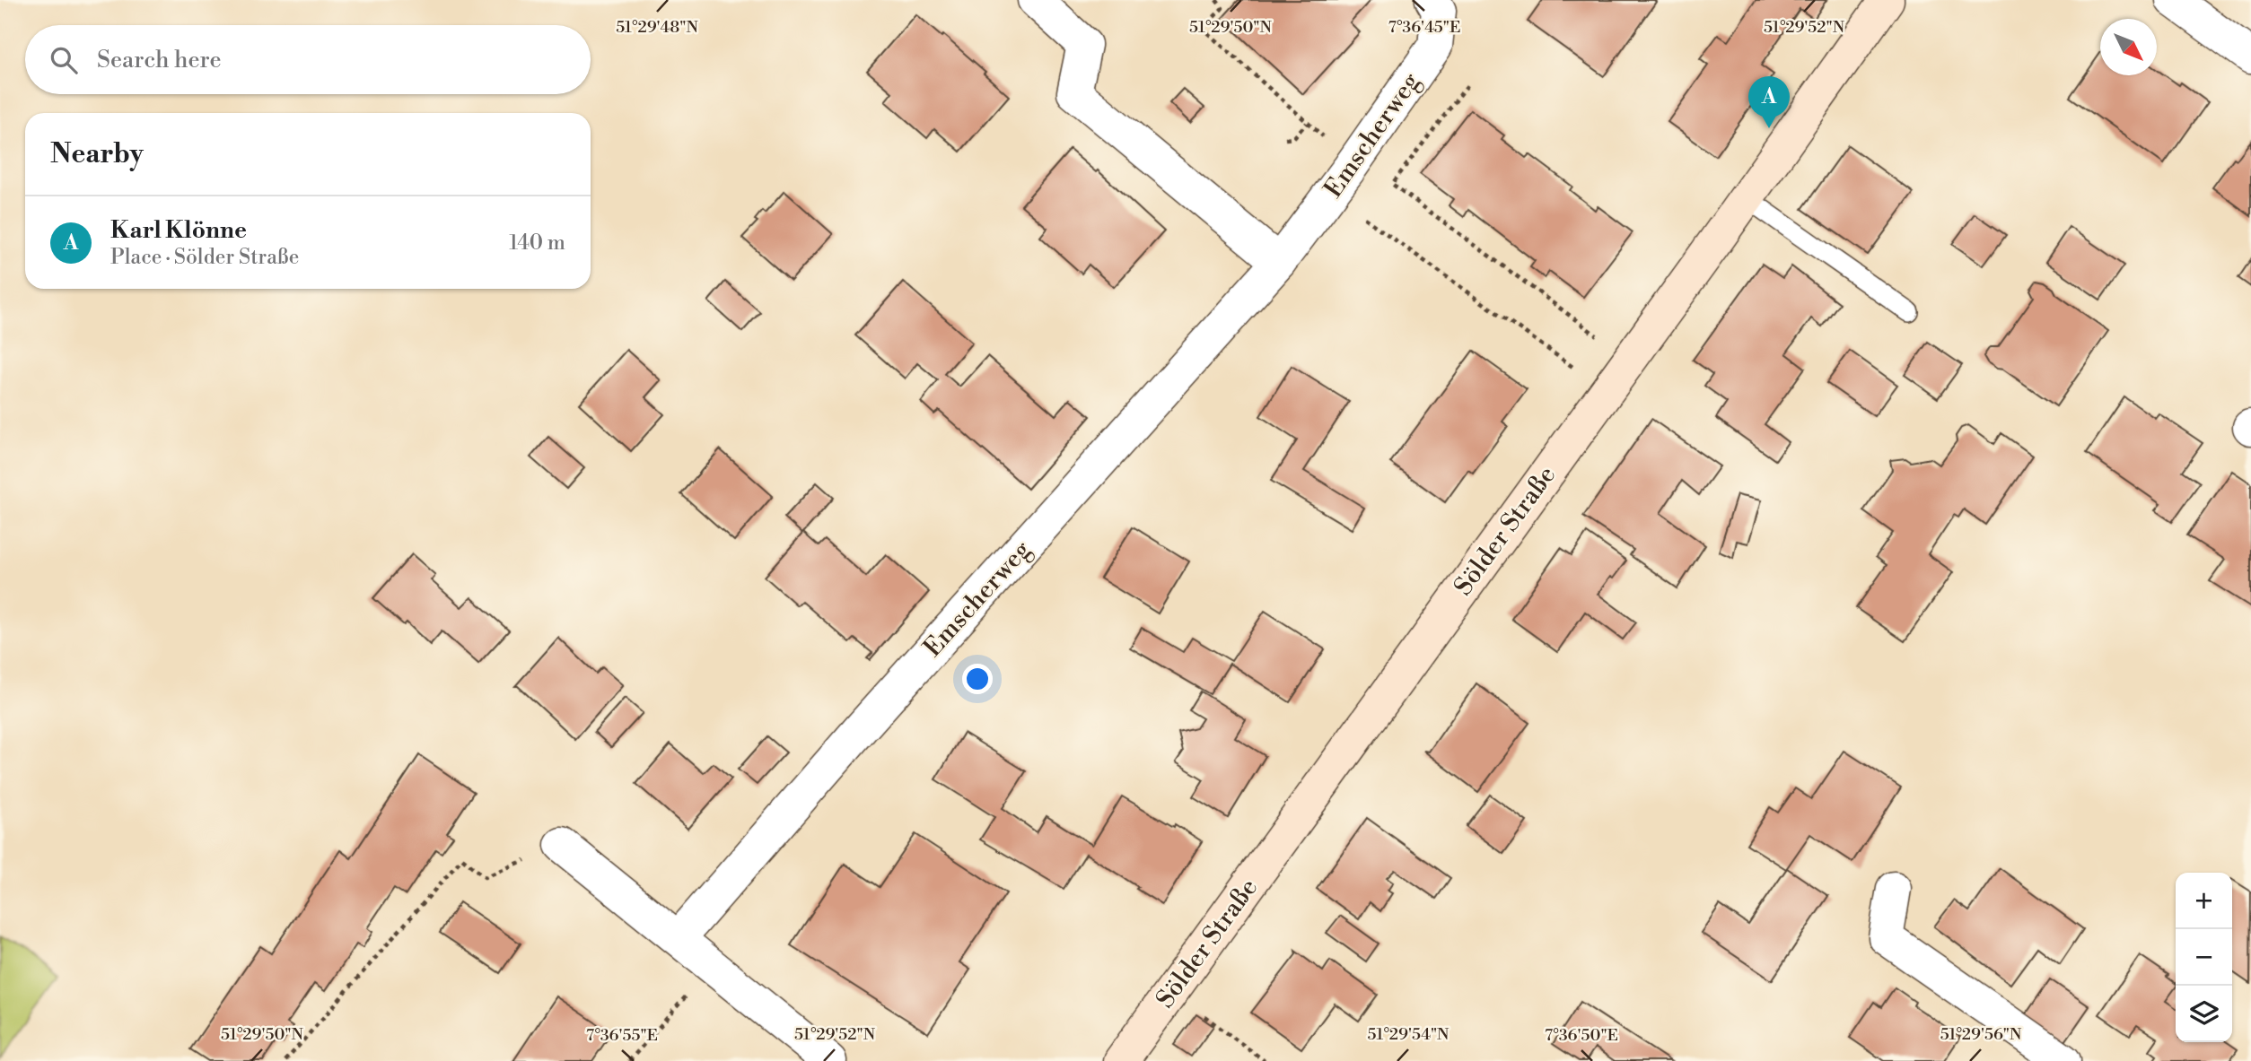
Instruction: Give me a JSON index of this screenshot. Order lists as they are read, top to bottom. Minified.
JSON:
{"streets":{"street":["Emscherweg","Sölder Straße"]},"north":"bottom right","page":{"search":"Search here","pins":"A","heading":"Nearby","list":[{"mark":"A","name":"Karl Klönne","note":"Place · Sölder Straße","value":"140 m"}],"map_buttons":["+","−"]},"coordinates":["7°36'45\"E","51°29'48\"N","51°29'50\"N","51°29'52\"N","51°29'54\"N","51°29'56\"N","7°36'55\"E","7°36'50\"E"]}
